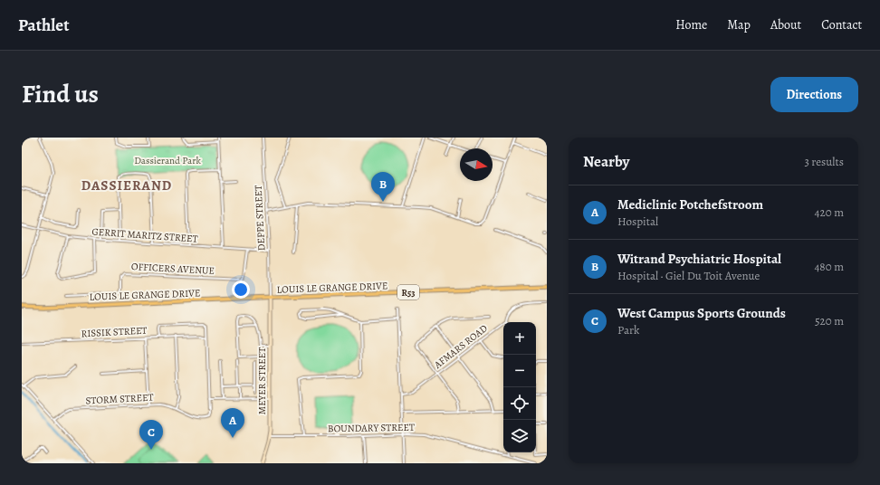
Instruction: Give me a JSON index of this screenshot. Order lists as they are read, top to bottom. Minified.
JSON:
{"streets":{"main road":["LOUIS LE GRANGE DRIVE","R53"],"street":["DEPPE STREET","GERRIT MARITZ STREET","OFFICERS AVENUE","RISSIK STREET","AFMARS ROAD","MEYER STREET","STORM STREET","BOUNDARY STREET"]},"crossings":[["DEPPE STREET","GERRIT MARITZ STREET"],["DEPPE STREET","LOUIS LE GRANGE DRIVE"],["DEPPE STREET","MEYER STREET"],["GERRIT MARITZ STREET","OFFICERS AVENUE"],["LOUIS LE GRANGE DRIVE","MEYER STREET"],["MEYER STREET","BOUNDARY STREET"]],"districts":["DASSIERAND"],"parks":["Dassierand Park"],"north":"right","page":{"header":"Pathlet","nav":["Home","Map","About","Contact"],"title":"Find us","buttons":"Directions","heading":["Nearby","3 results"],"pins":["B","A","C"],"list":[{"mark":"A","name":"Mediclinic Potchefstroom","note":"Hospital","value":"420 m"},{"mark":"B","name":"Witrand Psychiatric Hospital","note":"Hospital · Giel Du Toit Avenue","value":"480 m"},{"mark":"C","name":"West Campus Sports Grounds","note":"Park","value":"520 m"}],"map_buttons":["+","−"]}}
